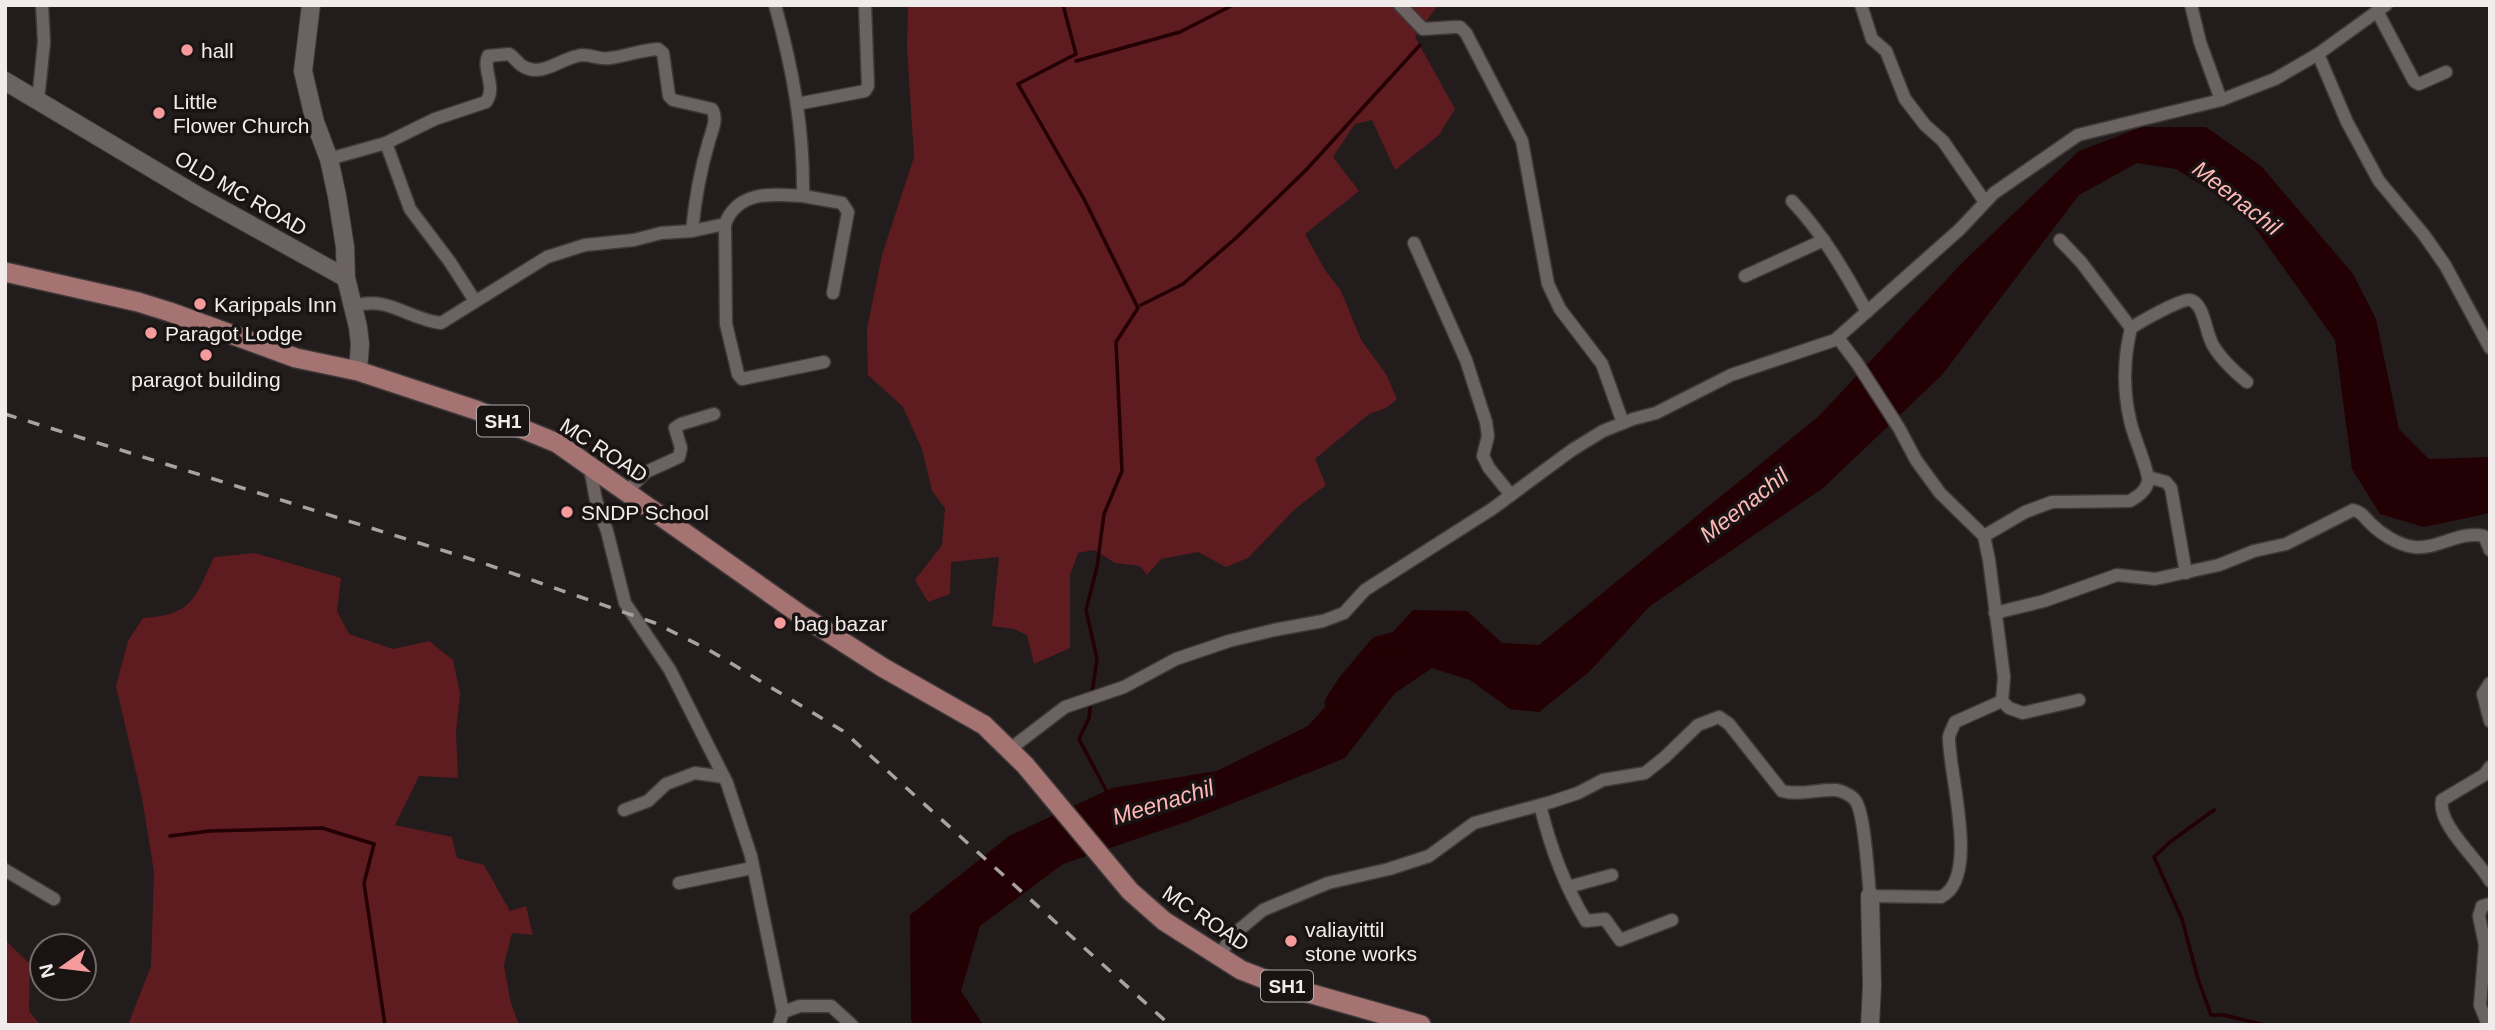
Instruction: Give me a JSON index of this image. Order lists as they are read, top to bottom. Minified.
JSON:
{"streets":{"main road":["OLD MC ROAD","SH1","MC ROAD"]},"water":["Meenachil"],"places":["hall","Little Flower Church","Karippals Inn","Paragot Lodge","paragot building","SNDP School","bag bazar","valiayittil stone works"],"north":"left"}
